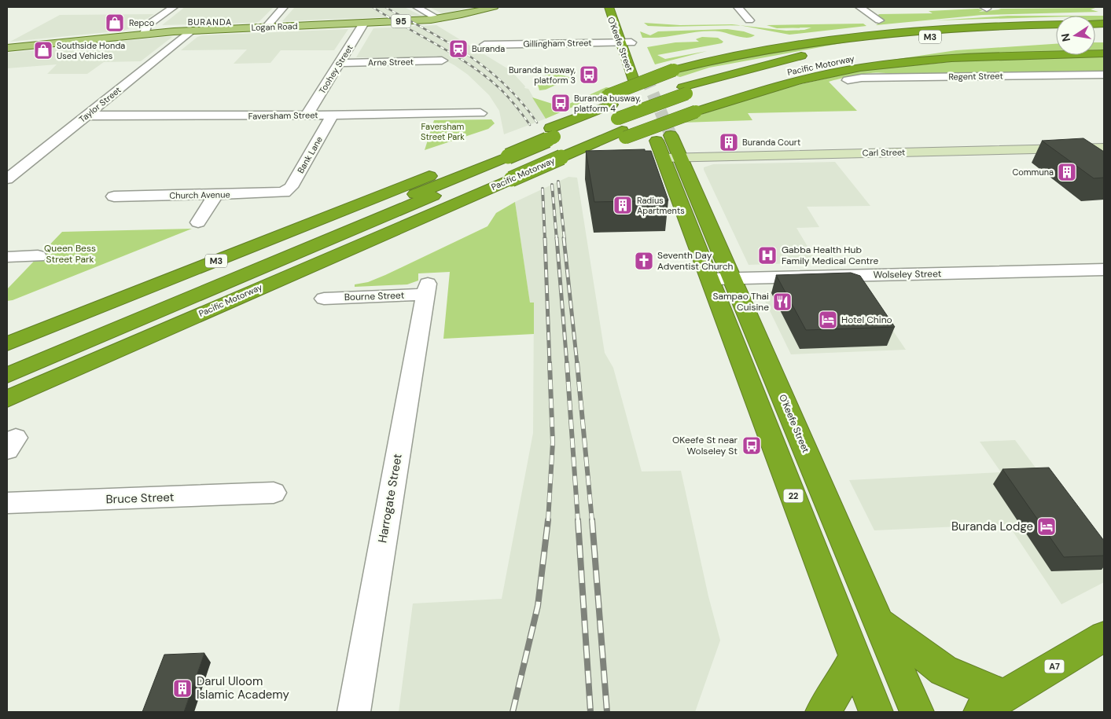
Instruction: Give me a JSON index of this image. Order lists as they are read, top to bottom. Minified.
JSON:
{"streets":{"highway":["M3","O'Keefe Street","Pacific Motorway","22","A7"],"main road":["95","Logan Road"],"street":["Gillingham Street","Arne Street","Toohey Street","Regent Street","Taylor Street","Faversham Street","Carl Street","Bank Lane","Church Avenue","Wolseley Street","Bourne Street","Bruce Street","Harrogate Street"]},"crossings":[["Logan Road","Toohey Street"],["Logan Road","Taylor Street"],["Gillingham Street","O'Keefe Street"],["O'Keefe Street","Carl Street"],["O'Keefe Street","Wolseley Street"],["Arne Street","Toohey Street"],["Toohey Street","Faversham Street"],["Taylor Street","Faversham Street"],["Faversham Street","Bank Lane"],["Bank Lane","Church Avenue"],["Bourne Street","Harrogate Street"]],"districts":["BURANDA"],"parks":["Faversham Street Park","Queen Bess Street Park"],"places":{"shop":["Repco","Southside Honda Used Vehicles"],"station":["Buranda"],"bus stop":["Buranda busway, platform 3","Buranda busway, platform 4","OKeefe St near Wolseley St"],"building":["Buranda Court","Communa","Radius Apartments","Darul Uloom Islamic Academy"],"hospital":["Gabba Health Hub Family Medical Centre"],"church":["Seventh Day Adventist Church"],"restaurant":["Sampao Thai Cuisine"],"hotel":["Hotel Chino","Buranda Lodge"]},"north":"left"}
